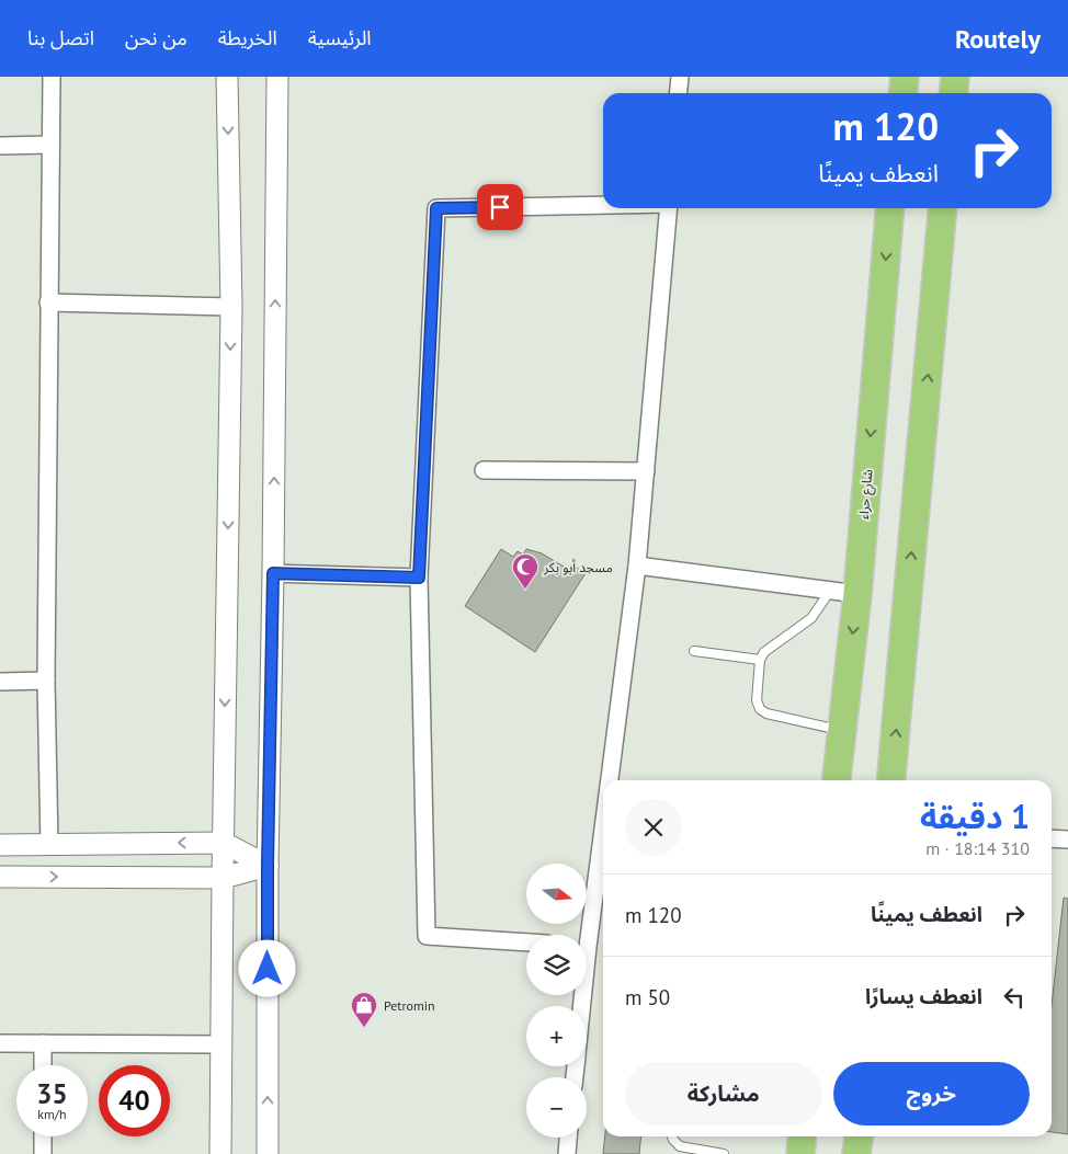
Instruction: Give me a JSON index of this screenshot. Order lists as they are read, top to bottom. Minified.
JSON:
{"streets":{"main road":["شارع حراء"]},"places":{"mosque":["مسجد أبو بكر"],"shop":["Petromin"]},"north":"right","page":{"header":"Routely","nav":["الرئيسية","الخريطة","من نحن","اتصل بنا"],"turn":["120 m","انعطف يمينًا"],"heading":["1 دقيقة","310 m · 18:14"],"map_buttons":["+","−"],"list":[{"name":"انعطف يمينًا","value":"120 m"},{"name":"انعطف يسارًا","value":"50 m"}],"buttons":["خروج","مشاركة"],"speed":"35 km/h","limit":"40"}}
